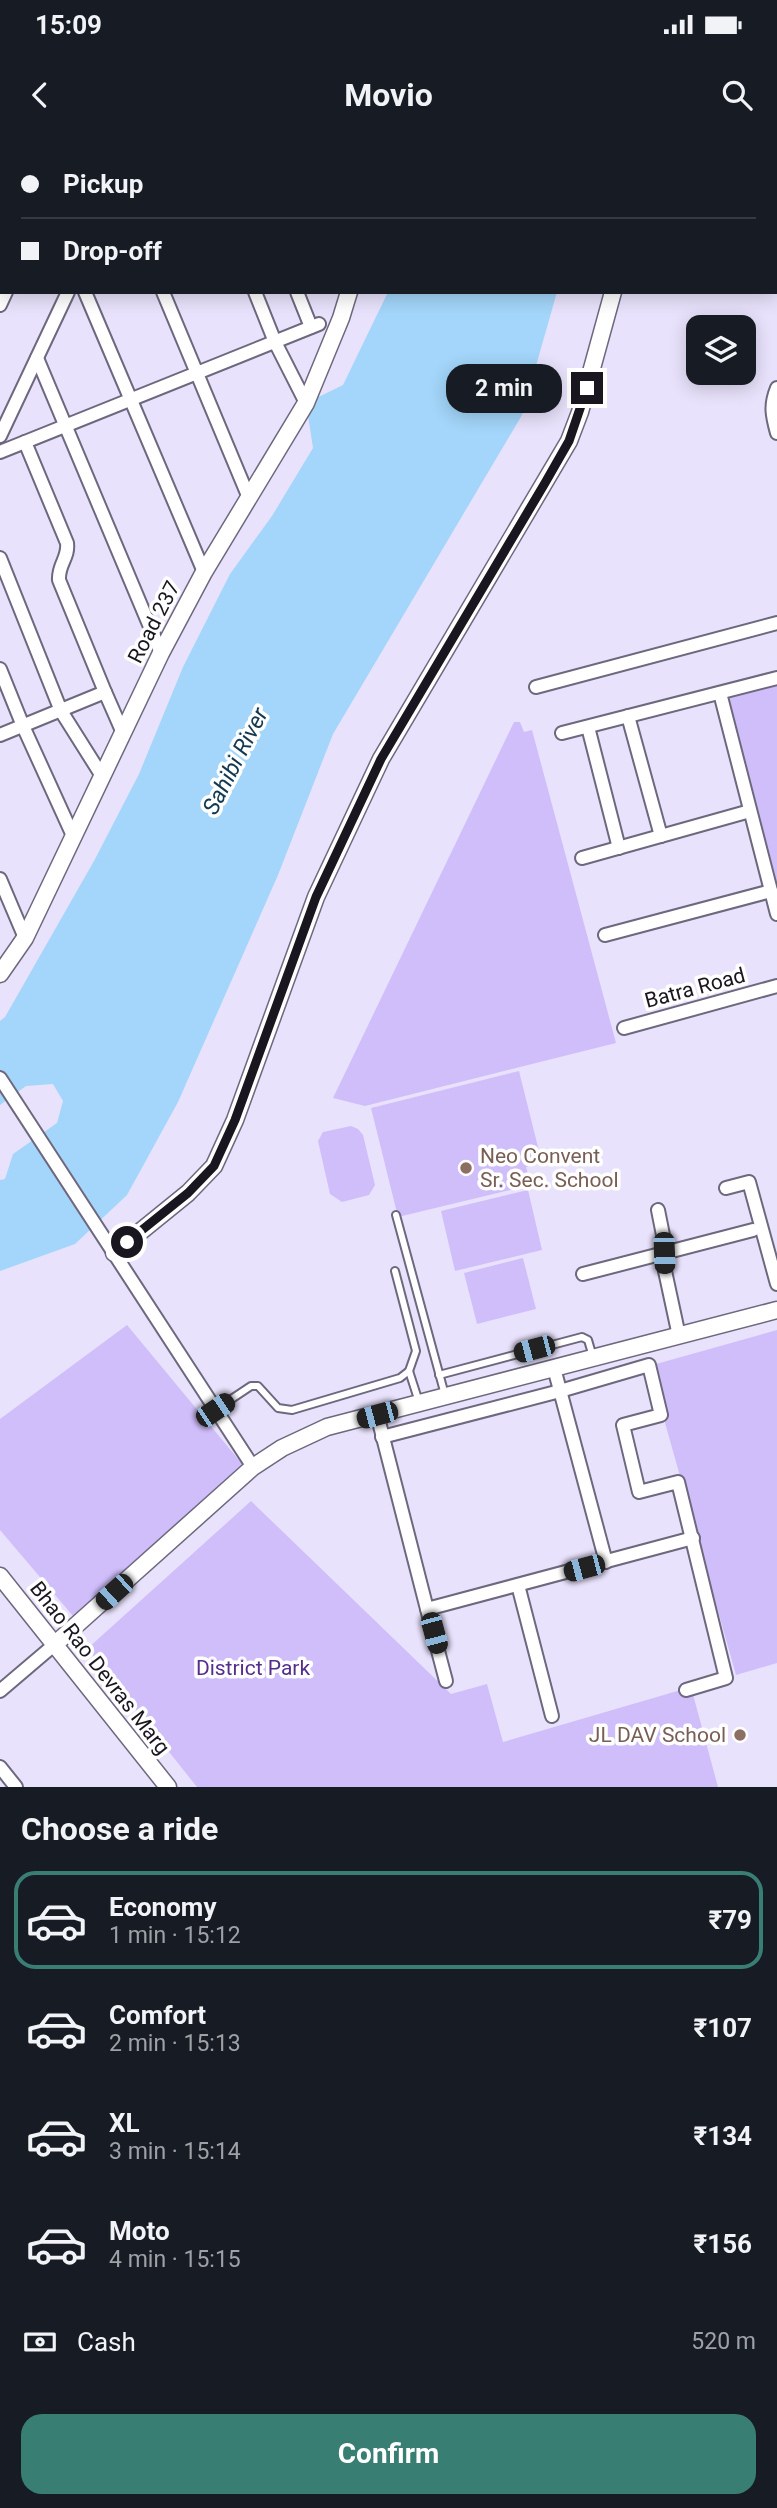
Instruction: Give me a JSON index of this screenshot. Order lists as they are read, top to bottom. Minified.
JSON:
{"streets":{"street":["Road 237","Batra Road","Bhao Rao Devras Marg"]},"water":["Sahibi River"],"parks":["District Park"],"places":["Neo Convent Sr. Sec. School","JL DAV School"],"page":{"status":"15:09","header":"Movio","banner":["Pickup","Drop-off"],"bubble":"2 min","heading":"Choose a ride","list":[{"name":"Economy","note":"1 min · 15:12","value":"₹79"},{"name":"Comfort","note":"2 min · 15:13","value":"₹107"},{"name":"XL","note":"3 min · 15:14","value":"₹134"},{"name":"Moto","note":"4 min · 15:15","value":"₹156"}],"pay":["Cash","520 m"],"buttons":"Confirm"}}
